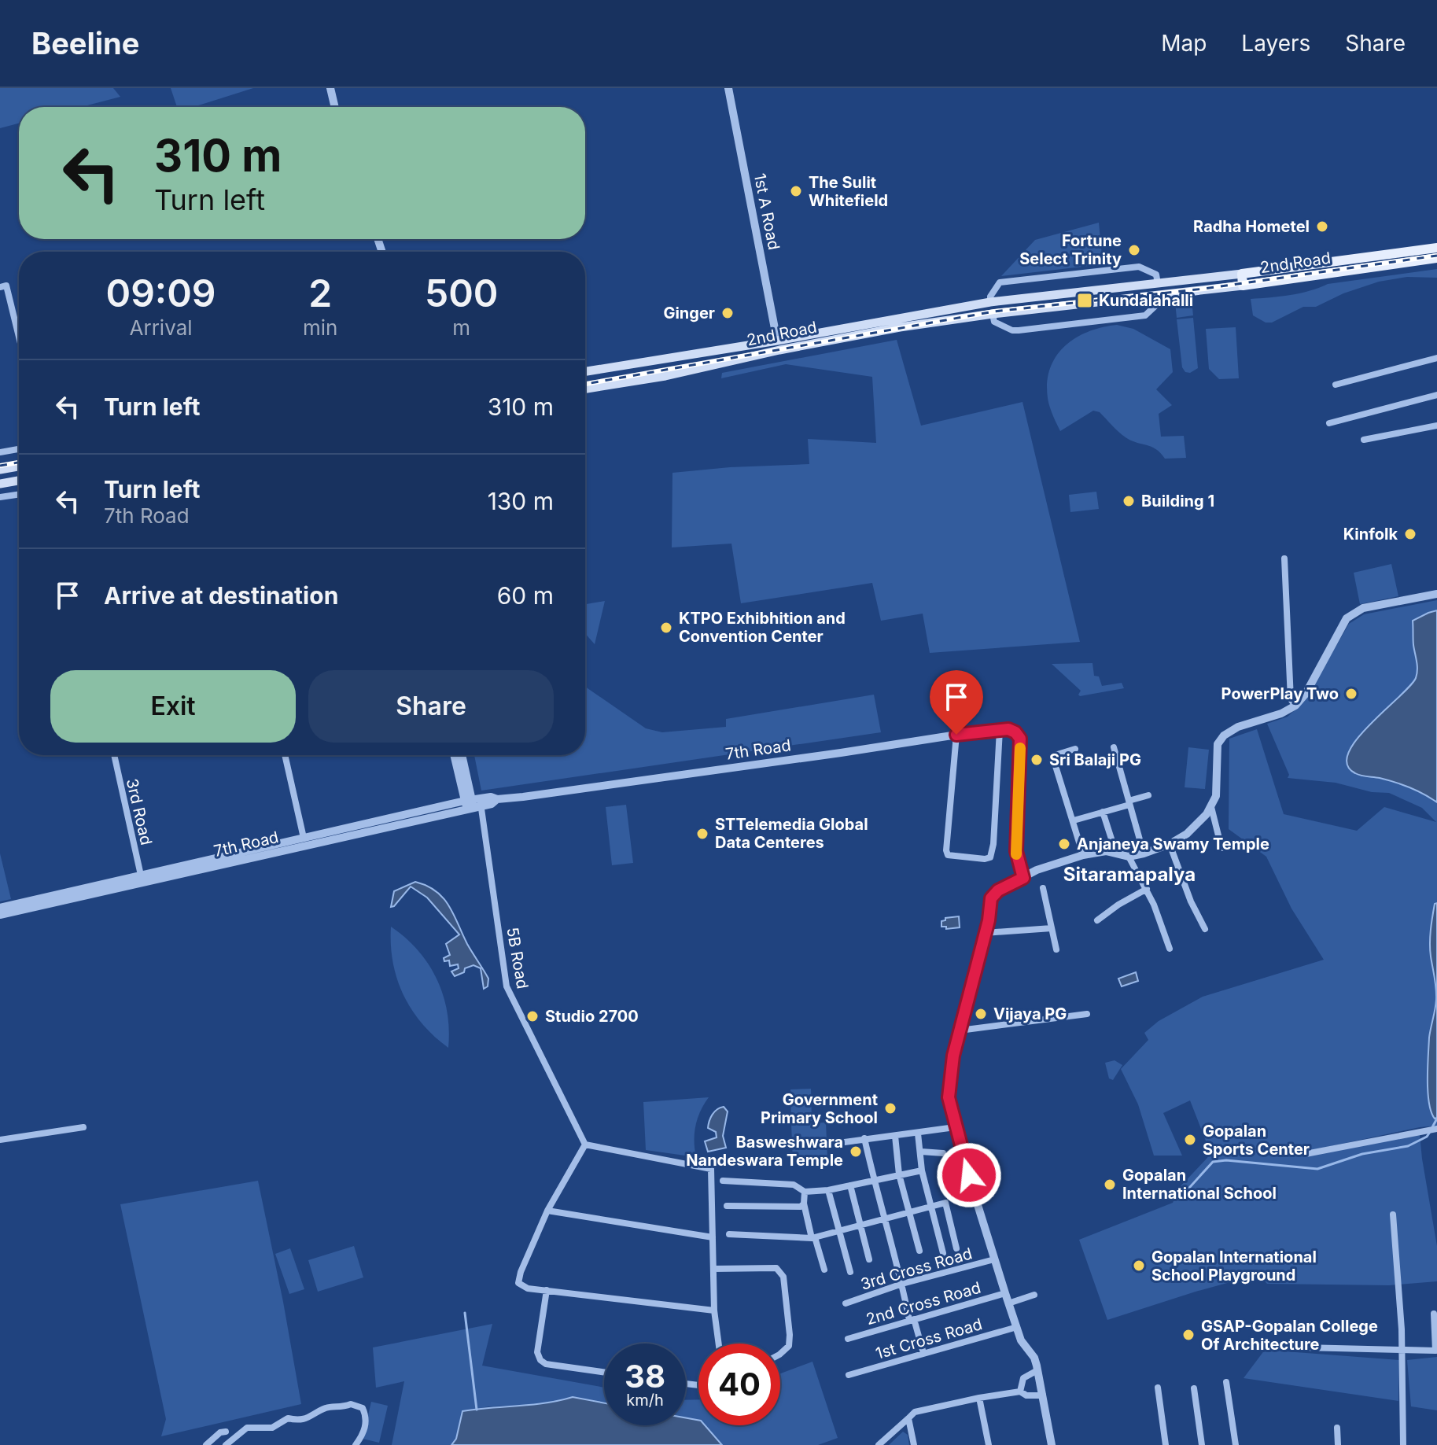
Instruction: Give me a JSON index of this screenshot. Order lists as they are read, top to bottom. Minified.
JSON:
{"streets":{"main road":["2nd Road"],"street":["1st A Road","7th Road","3rd Road","5B Road","3rd Cross Road","2nd Cross Road","1st Cross Road"]},"crossings":[["1st A Road","2nd Road"],["7th Road","3rd Road"],["7th Road","5B Road"]],"districts":["Sitaramapalya"],"places":{"other":["The Sulit Whitefield","Radha Hometel","Fortune Select Trinity","Ginger","Building 1","Kinfolk","KTPO Exhibhition and Convention Center","PowerPlay Two","Sri Balaji PG","STTelemedia Global Data Centeres","Anjaneya Swamy Temple","Vijaya PG","Studio 2700","Government Primary School","Gopalan Sports Center","Basweshwara Nandeswara Temple","Gopalan International School","Gopalan International School Playground","GSAP-Gopalan College Of Architecture"],"transit":["Kundalahalli"]},"page":{"header":"Beeline","nav":["Map","Layers","Share"],"turn":["310 m","Turn left"],"eta":["09:09","Arrival","2","min","500","m"],"list":[{"name":"Turn left","value":"310 m"},{"name":"Turn left","note":"7th Road","value":"130 m"},{"name":"Arrive at destination","value":"60 m"}],"buttons":["Exit","Share"],"speed":"38 km/h","limit":"40"}}
